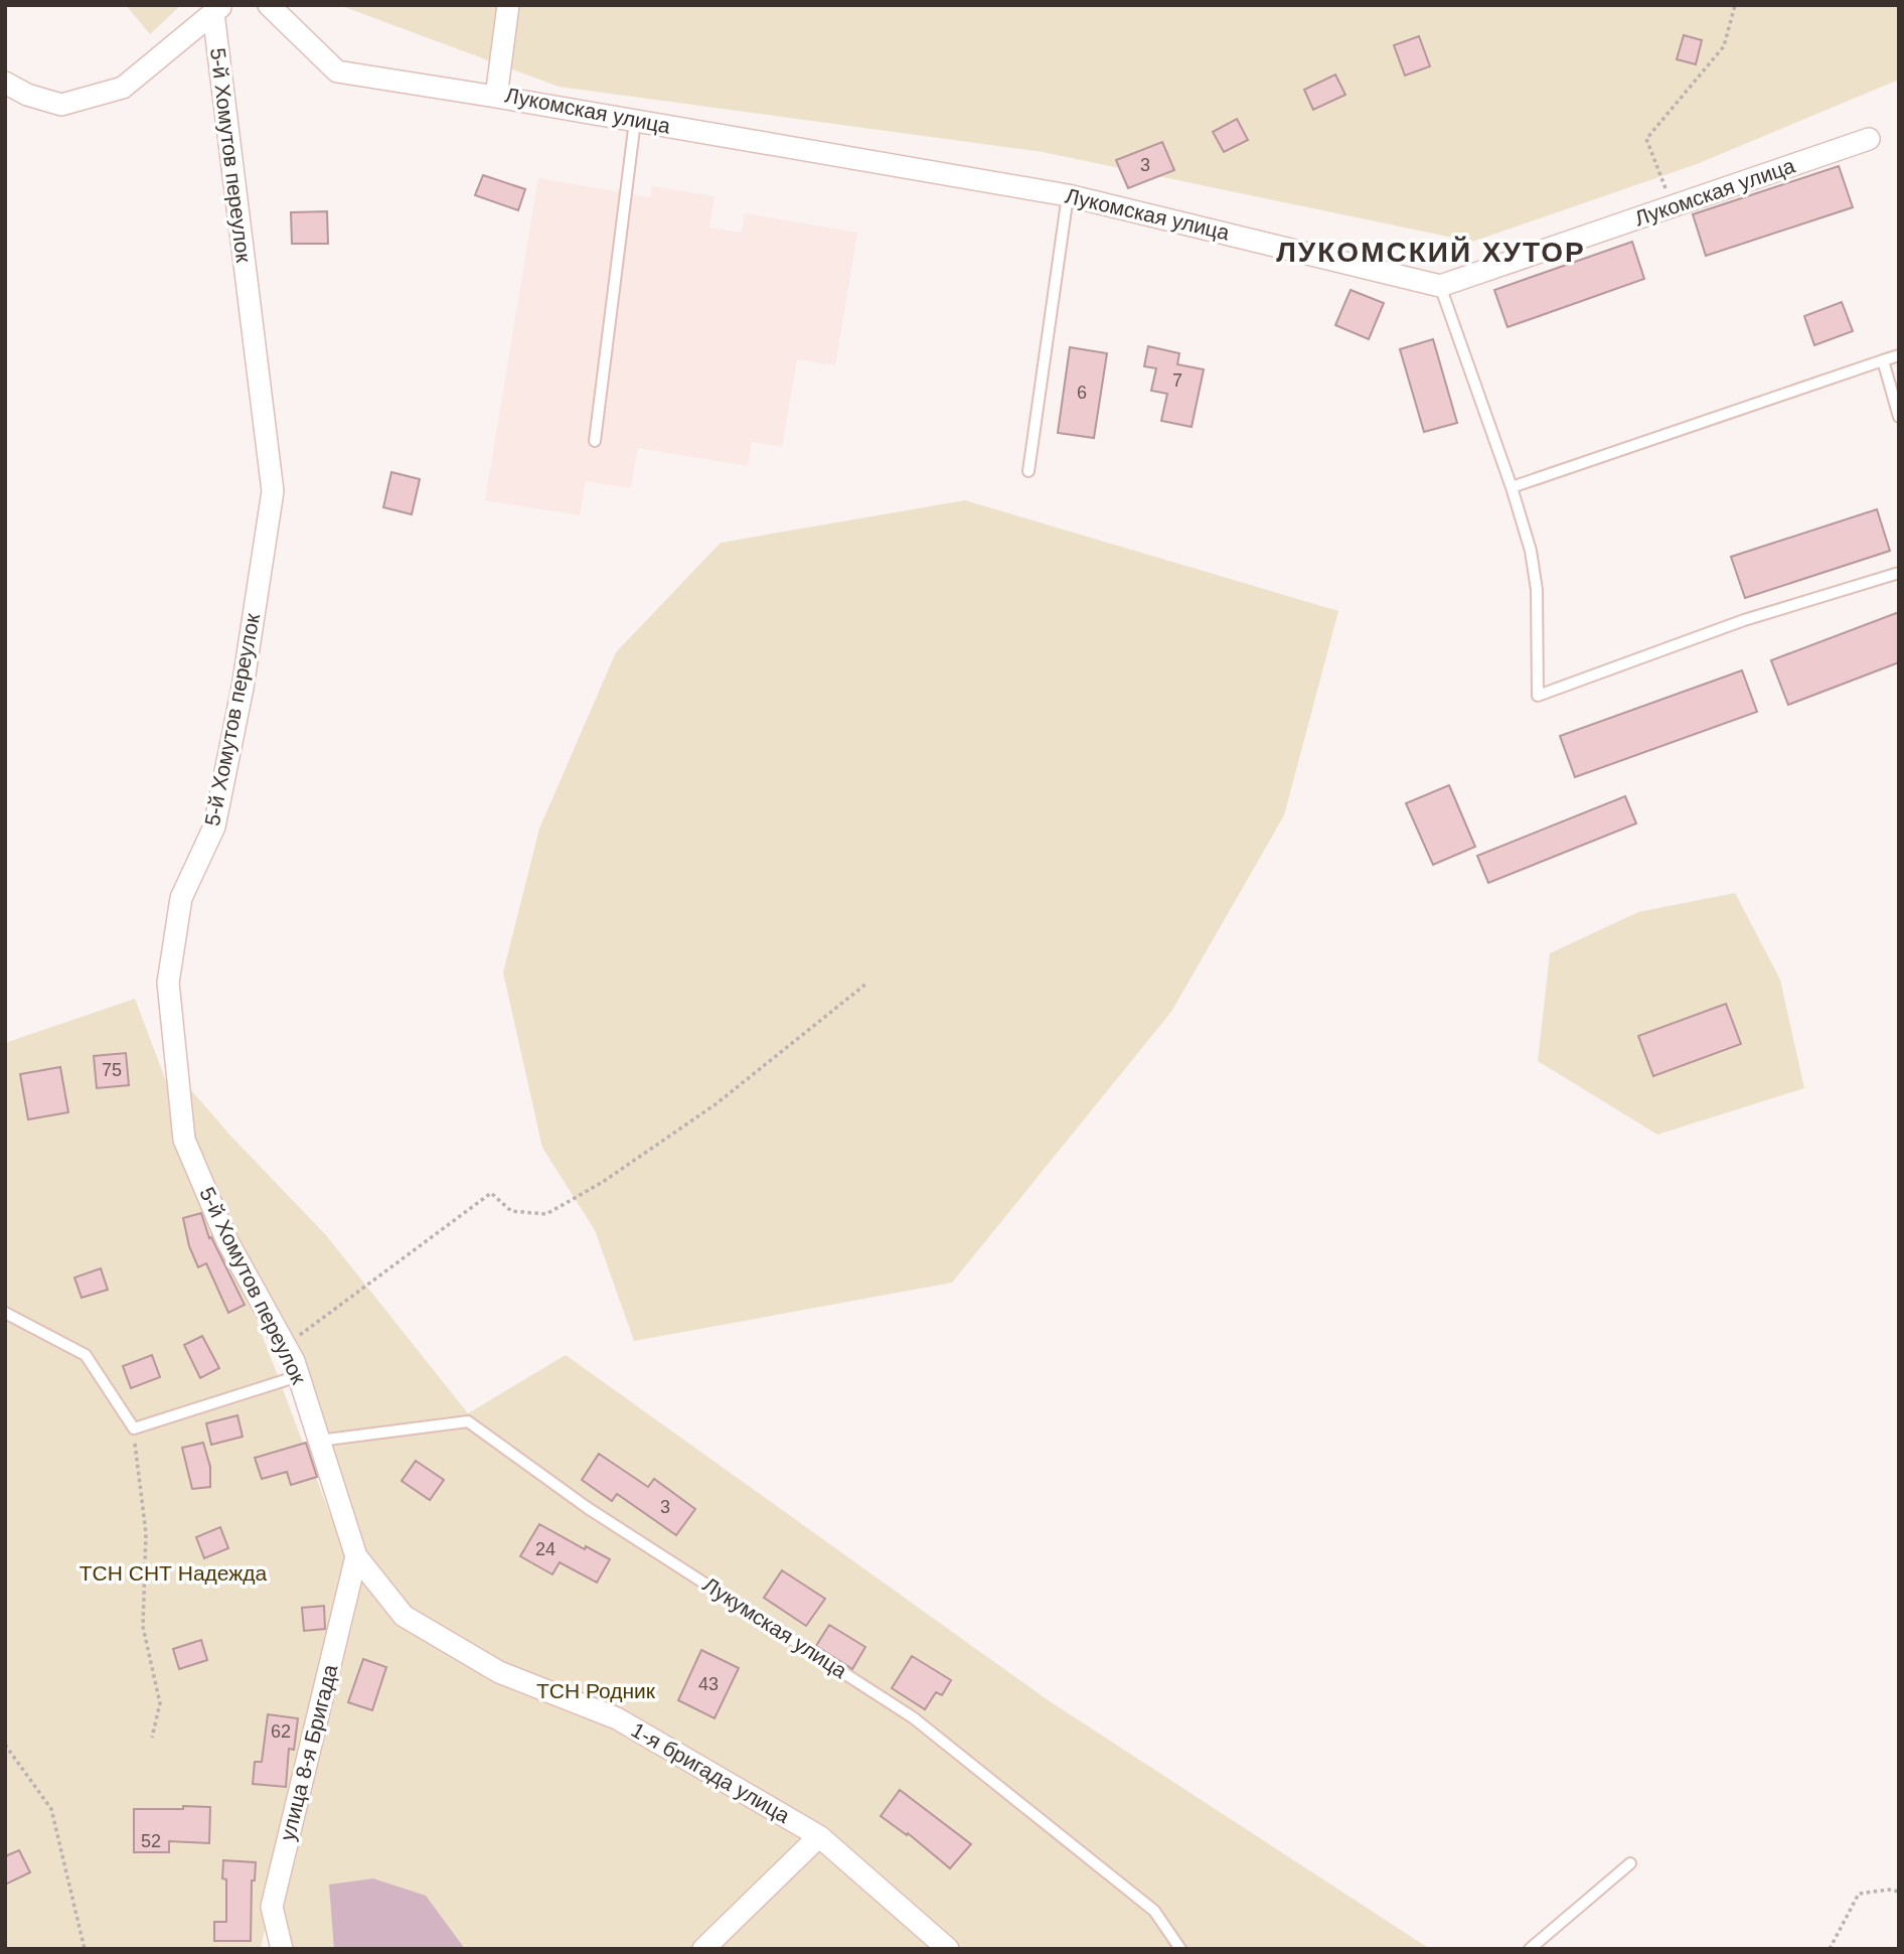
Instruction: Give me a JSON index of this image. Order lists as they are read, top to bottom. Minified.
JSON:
{"streets":{"street":["Лукомская улица","5-й Хомутов переулок","улица 8-я Бригада","1-я бригада улица"],"lane":["Лукумская улица"]},"crossings":[["5-й Хомутов переулок","Лукумская улица"],["5-й Хомутов переулок","улица 8-я Бригада"],["5-й Хомутов переулок","1-я бригада улица"],["улица 8-я Бригада","1-я бригада улица"]],"districts":["ЛУКОМСКИЙ ХУТОР"],"parks":["ТСН СНТ Надежда","ТСН Родник"],"house_numbers":["3","7","6","75","3","24","43","62","52"]}
